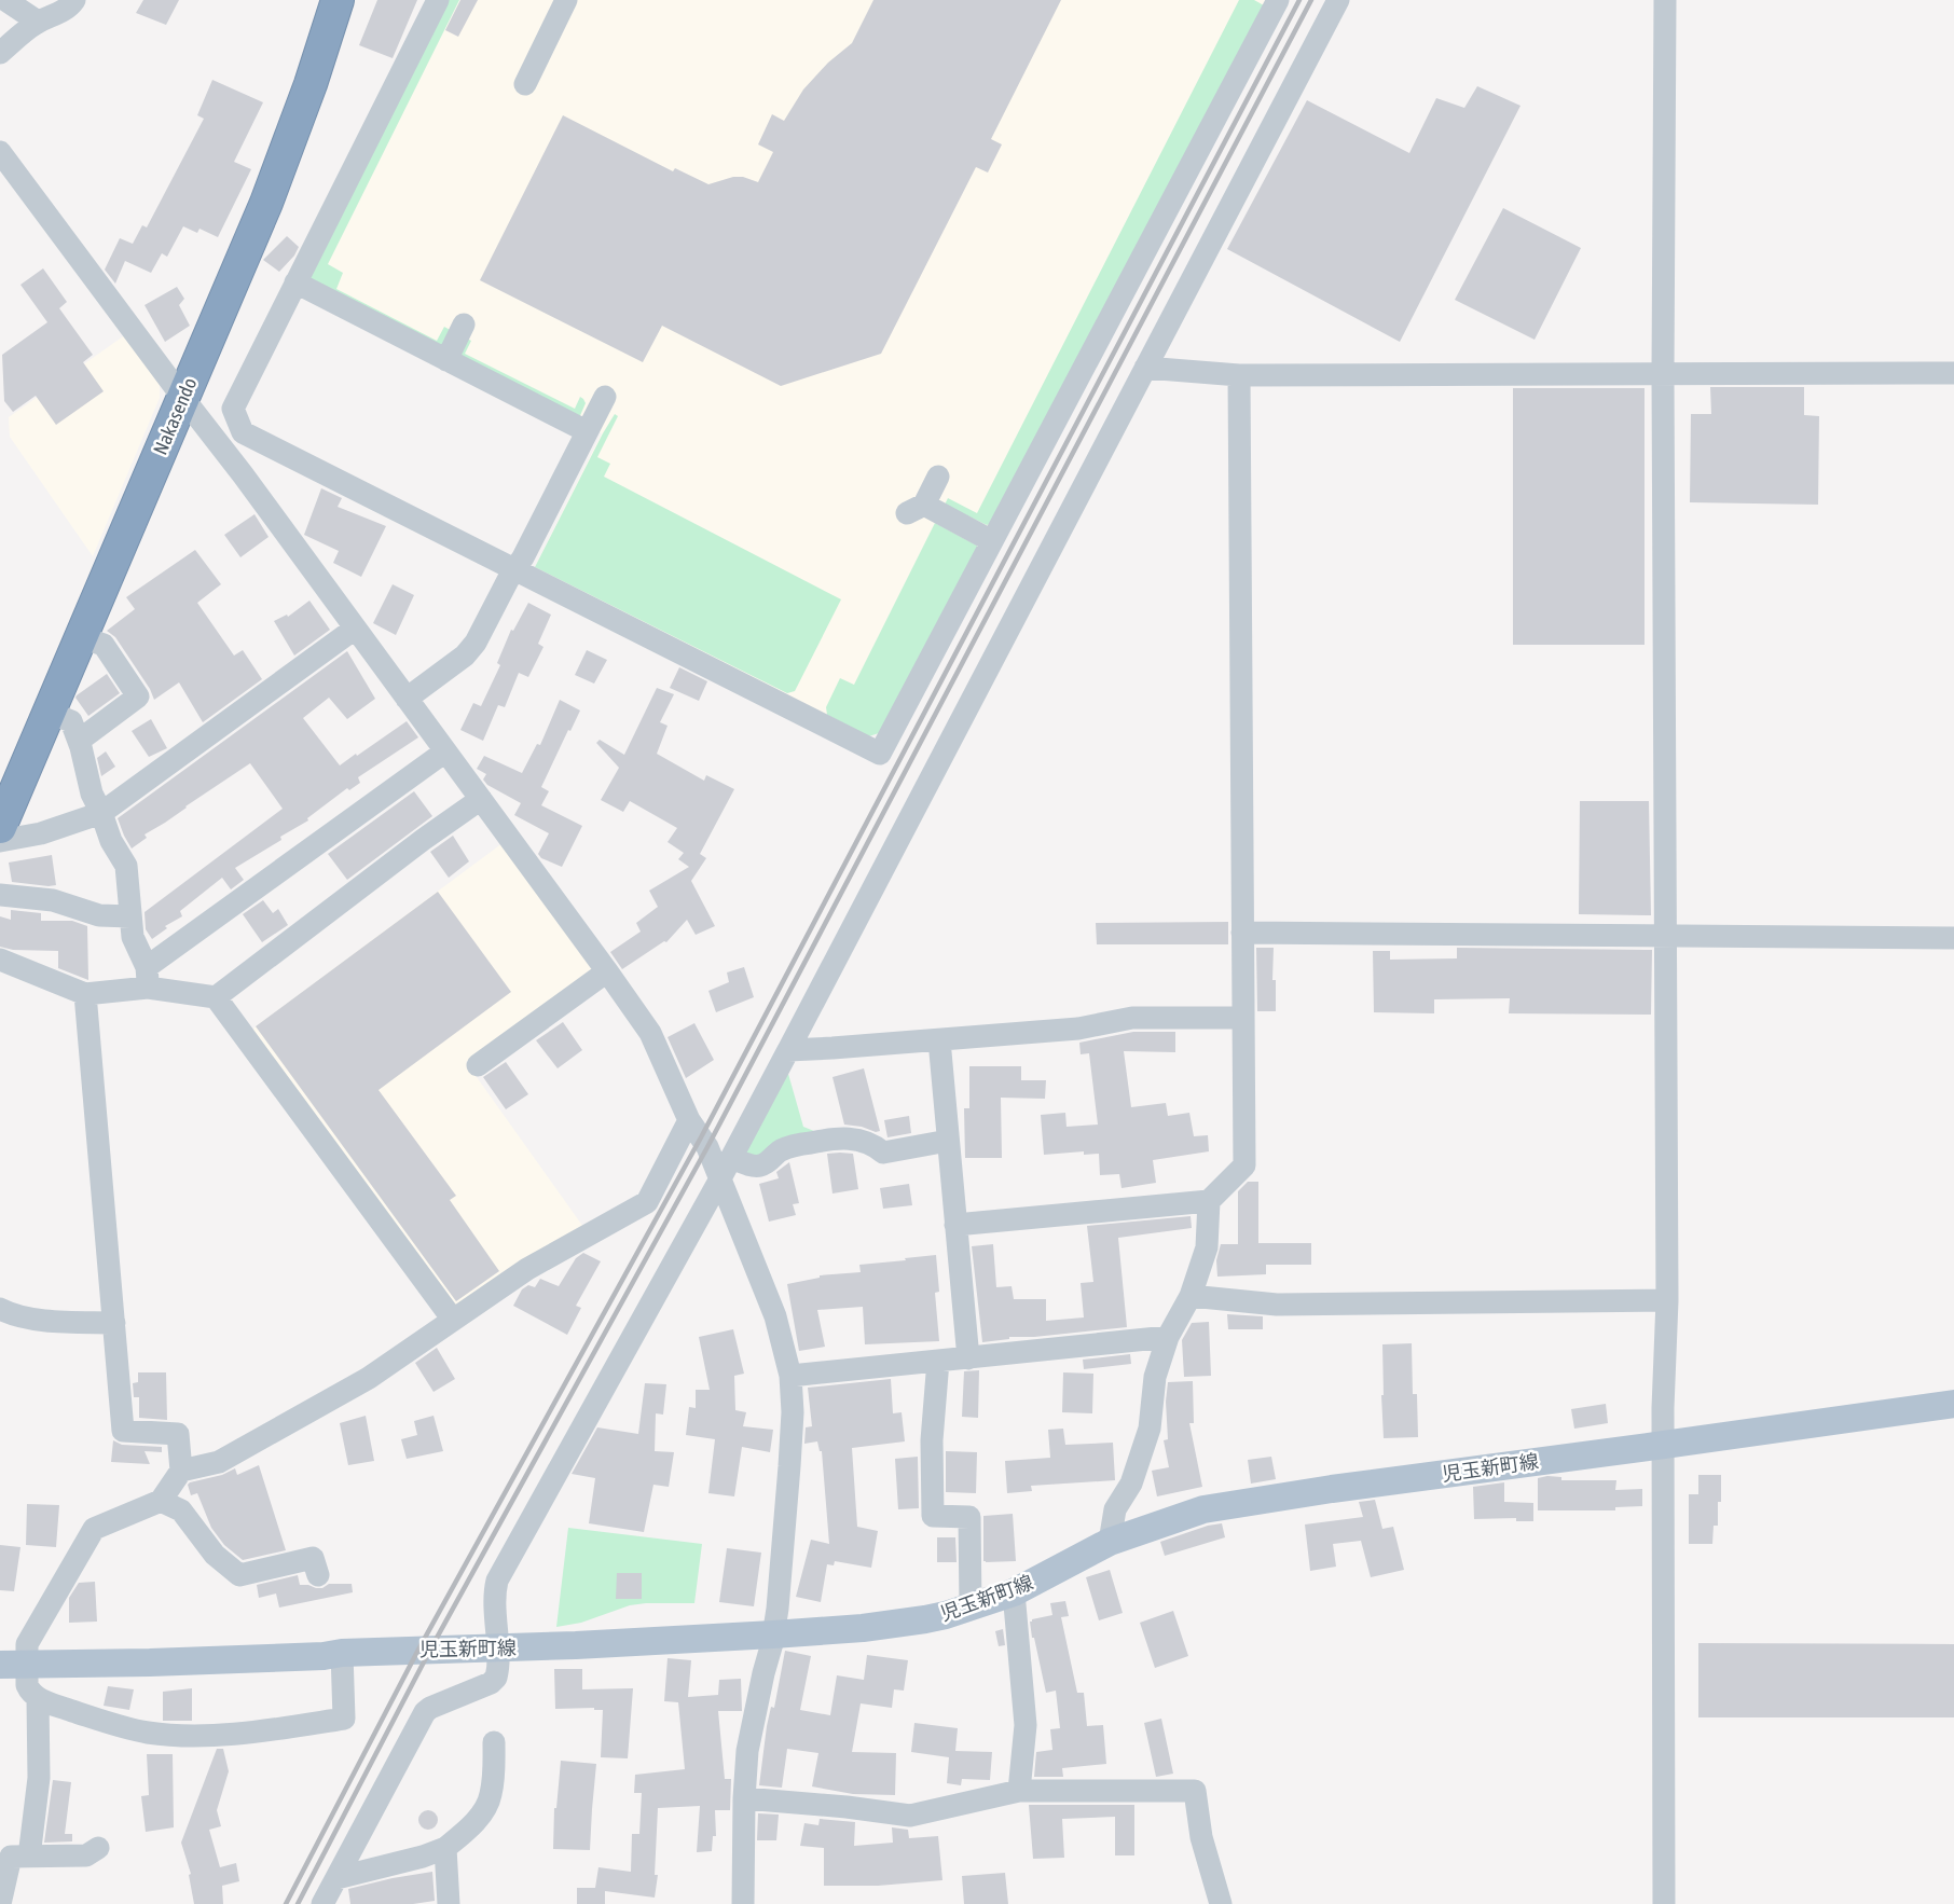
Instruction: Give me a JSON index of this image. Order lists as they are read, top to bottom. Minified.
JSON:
{"streets":{"highway":["Nakasendo"],"main road":["児玉新町線"]}}
